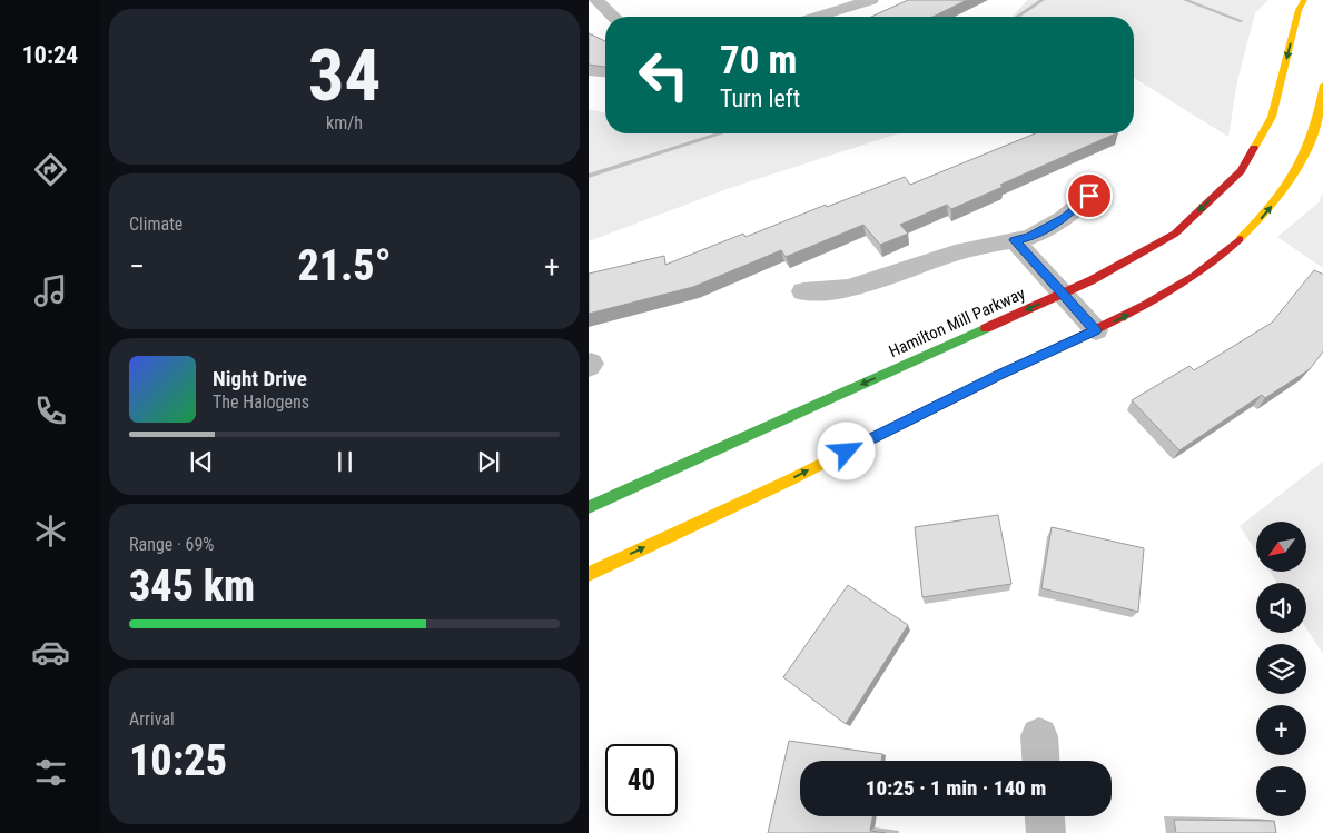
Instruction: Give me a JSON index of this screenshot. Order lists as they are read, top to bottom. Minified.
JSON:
{"streets":{"street":["Hamilton Mill Parkway"]},"north":"bottom left","page":{"tabs":"10:24","tile":[["34","km/h"],"Climate",["Range · 69%","345 km"],["Arrival","10:25"]],"turn":["70 m","Turn left"],"heat":["−","21.5°","+"],"song":["Night Drive","The Halogens"],"map_buttons":["+","−"],"limit":"40","trip":"10:25 · 1 min · 140 m"}}
